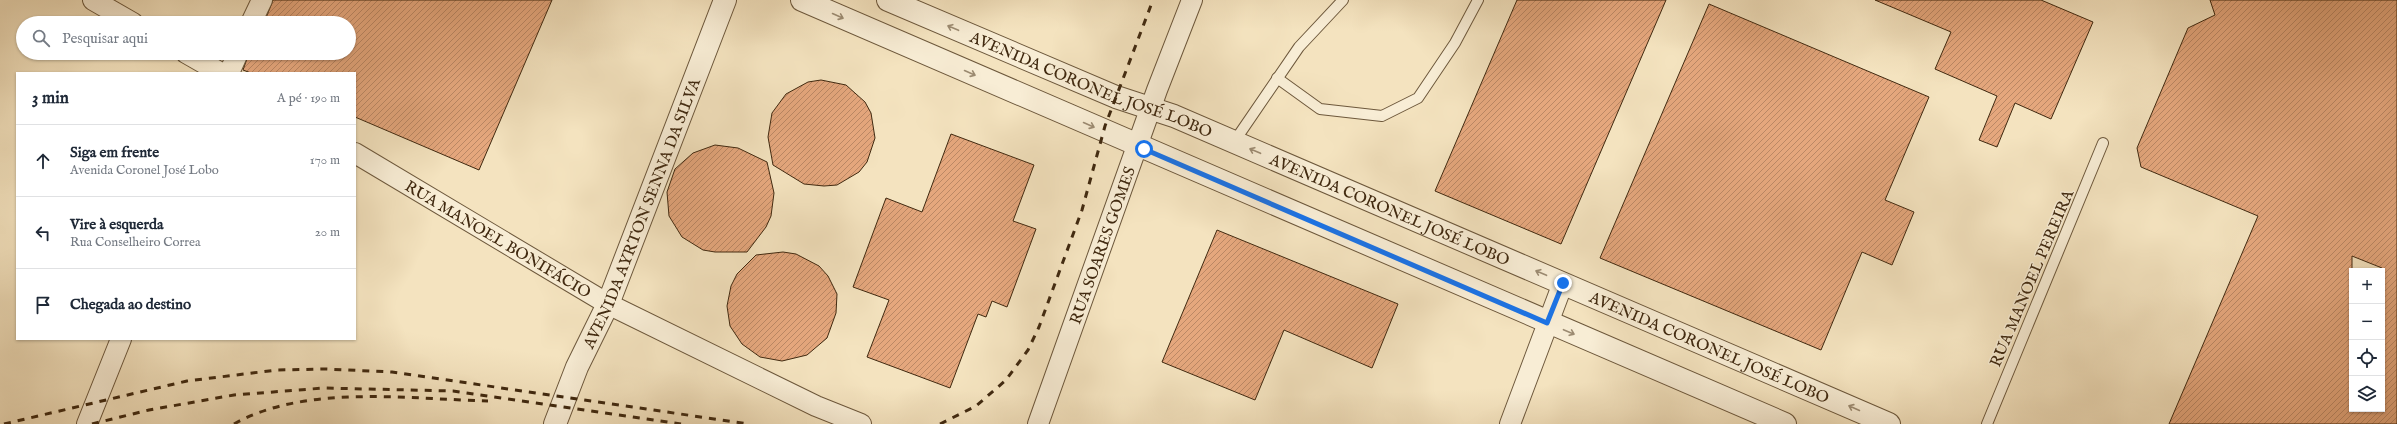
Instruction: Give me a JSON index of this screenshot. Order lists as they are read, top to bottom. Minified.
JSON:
{"streets":{"street":["AVENIDA CORONEL JOSÉ LOBO","AVENIDA AYRTON SENNA DA SILVA","RUA MANOEL BONIFÁCIO","RUA SOARES GOMES"],"lane":["RUA MANOEL PEREIRA"]},"crossings":[["AVENIDA CORONEL JOSÉ LOBO","RUA SOARES GOMES"],["AVENIDA AYRTON SENNA DA SILVA","RUA MANOEL BONIFÁCIO"]],"page":{"search":"Pesquisar aqui","heading":["3 min","A pé · 190 m"],"list":[["Siga em frente","Avenida Coronel José Lobo","170 m"],["Vire à esquerda","Rua Conselheiro Correa","20 m"],"Chegada ao destino"],"map_buttons":["+","−"]}}
